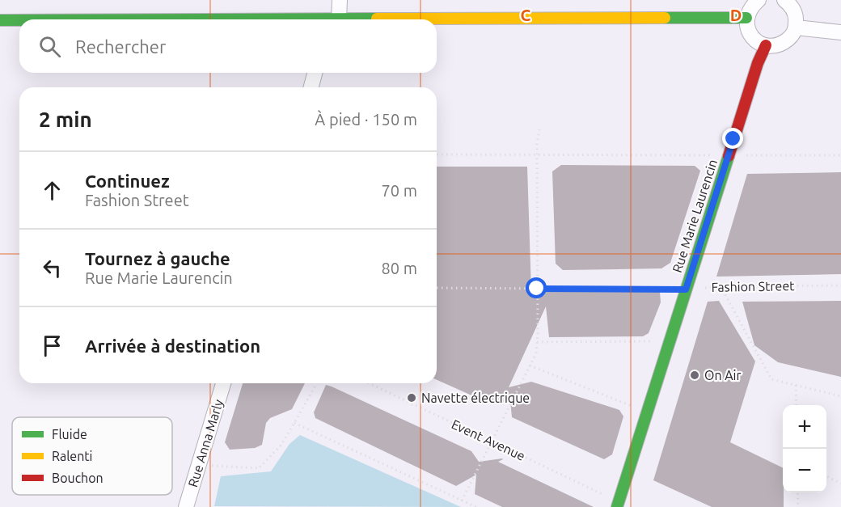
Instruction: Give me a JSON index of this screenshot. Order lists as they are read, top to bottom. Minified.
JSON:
{"streets":{"street":["Rue Marie Laurencin","Rue Anna Marly"],"path":["Fashion Street","Event Avenue"]},"crossings":[["Rue Marie Laurencin","Fashion Street"],["Rue Marie Laurencin","Event Avenue"]],"places":["On Air","Navette électrique"],"legend":["Fluide","Ralenti","Bouchon"],"page":{"search":"Rechercher","heading":["2 min","À pied · 150 m"],"list":[["Continuez","Fashion Street","70 m"],["Tournez à gauche","Rue Marie Laurencin","80 m"],"Arrivée à destination"],"map_buttons":["+","−"]},"grid":{"columns":["C","D"]}}
